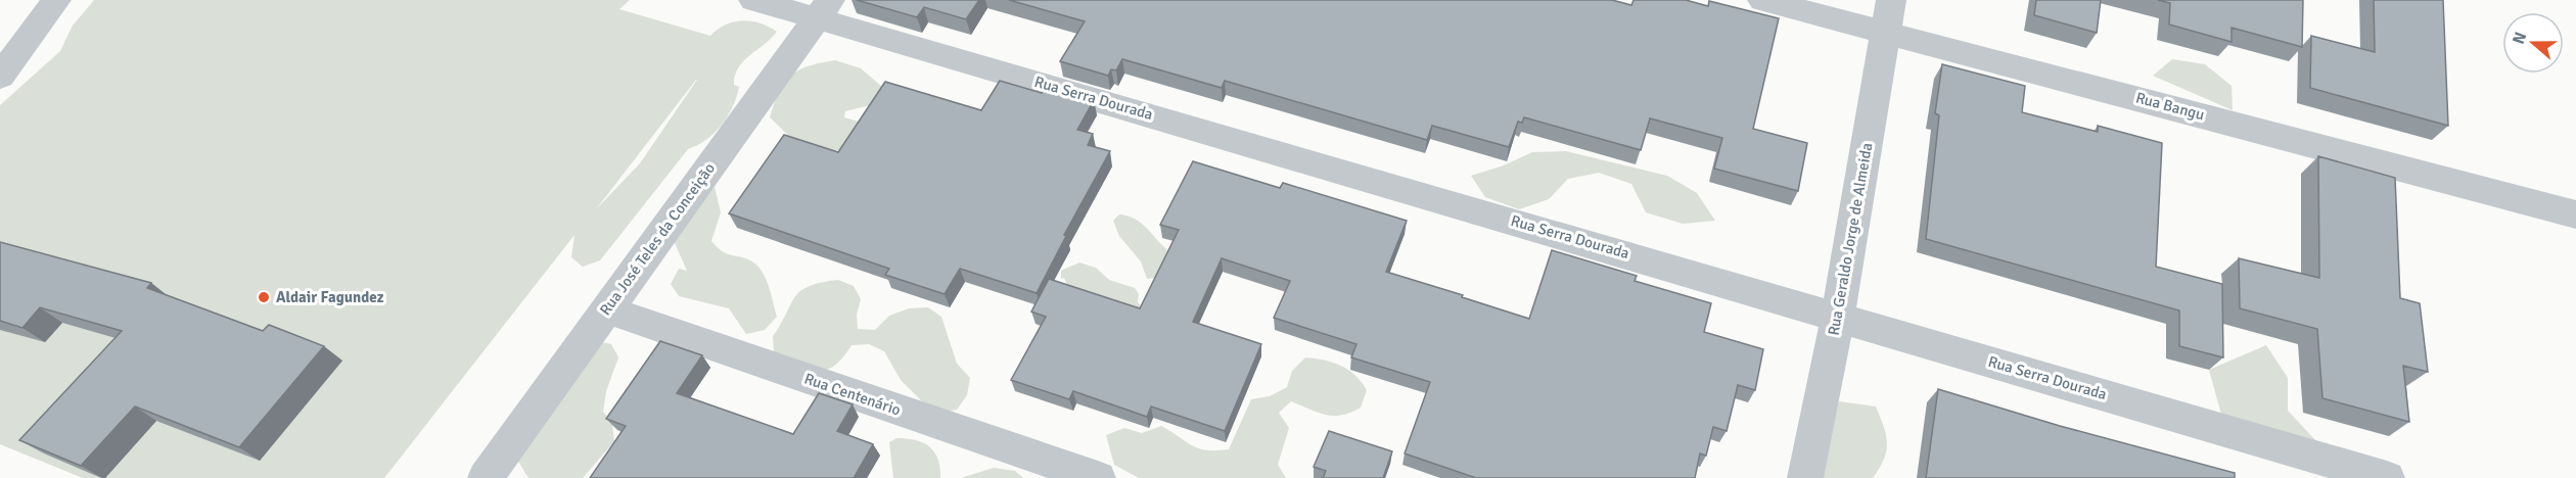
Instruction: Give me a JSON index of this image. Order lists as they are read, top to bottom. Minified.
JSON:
{"streets":{"street":["Rua Serra Dourada","Rua Bangu","Rua José Teles da Conceição","Rua Geraldo Jorge de Almeida","Rua Centenário"]},"crossings":[["Rua Serra Dourada","Rua José Teles da Conceição"],["Rua Serra Dourada","Rua Geraldo Jorge de Almeida"],["Rua Bangu","Rua Geraldo Jorge de Almeida"],["Rua José Teles da Conceição","Rua Centenário"]],"places":["Aldair Fagundez"],"north":"left"}
